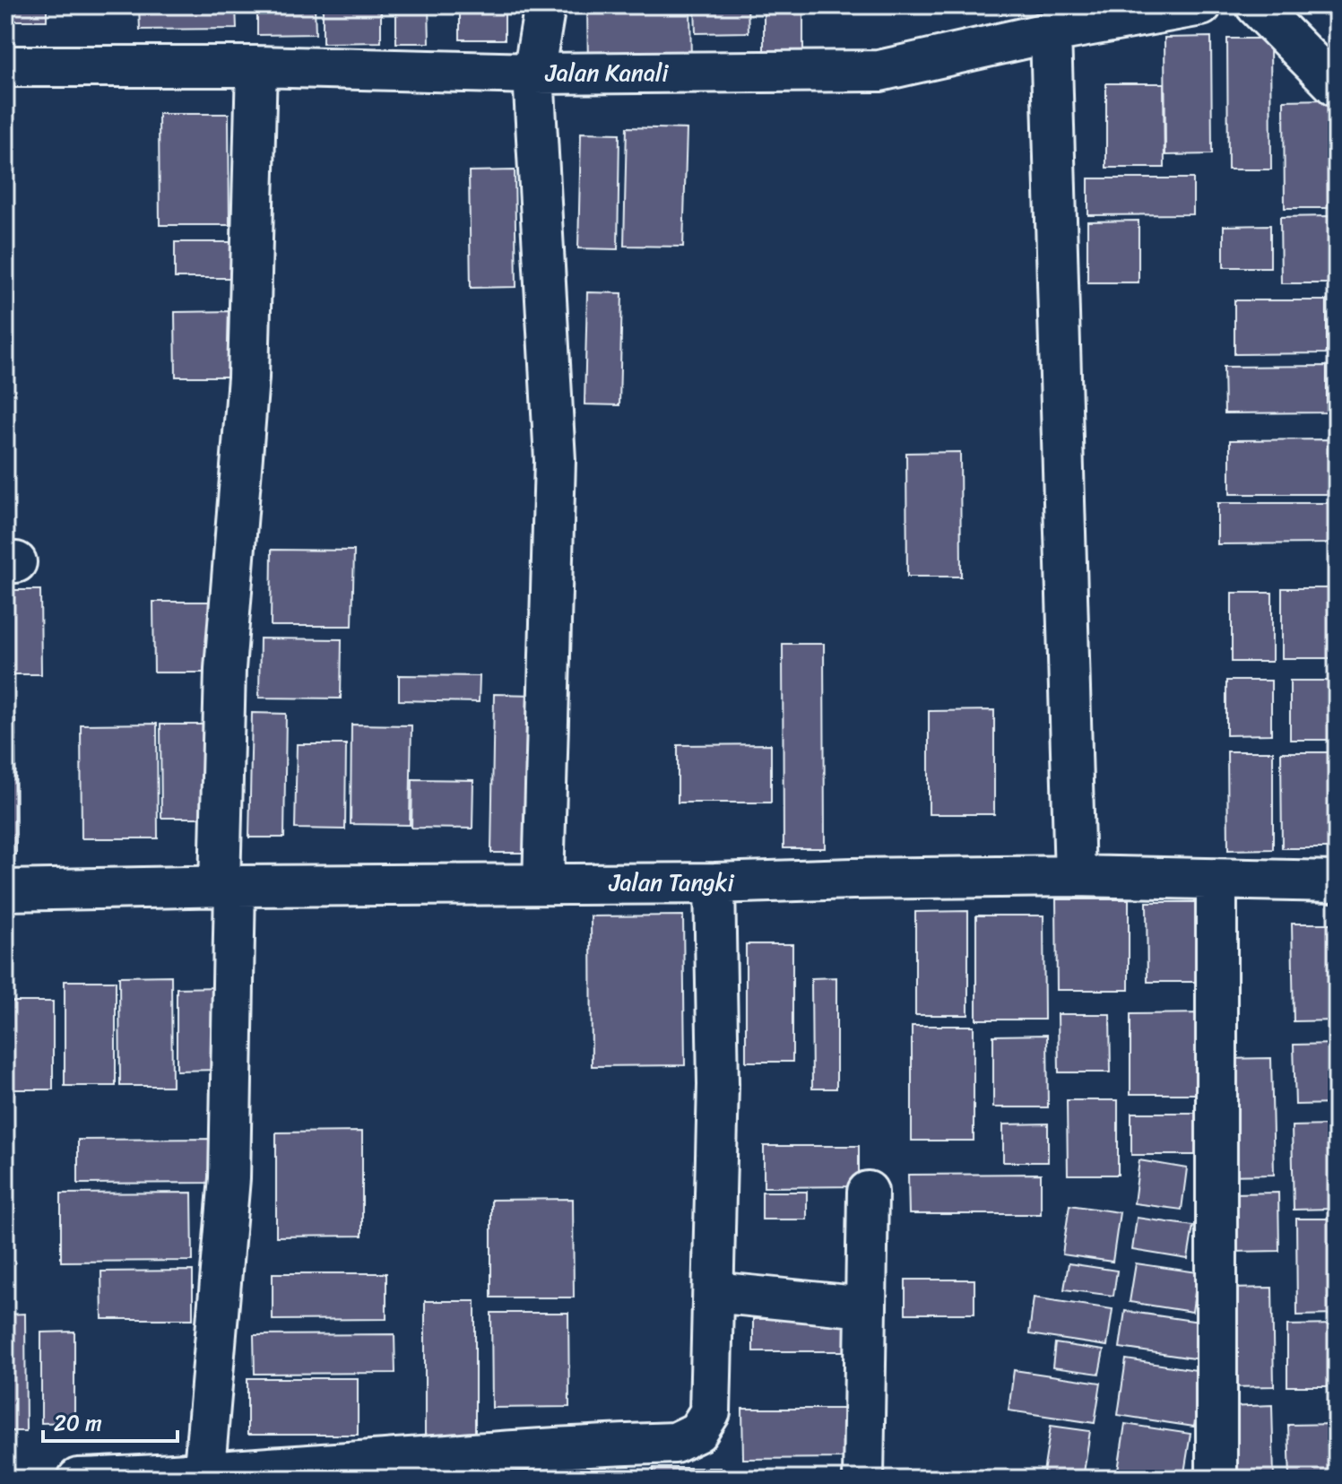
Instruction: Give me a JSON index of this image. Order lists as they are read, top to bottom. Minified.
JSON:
{"streets":{"street":["Jalan Kanali","Jalan Tangki"]},"scale_bar":"20 m"}
